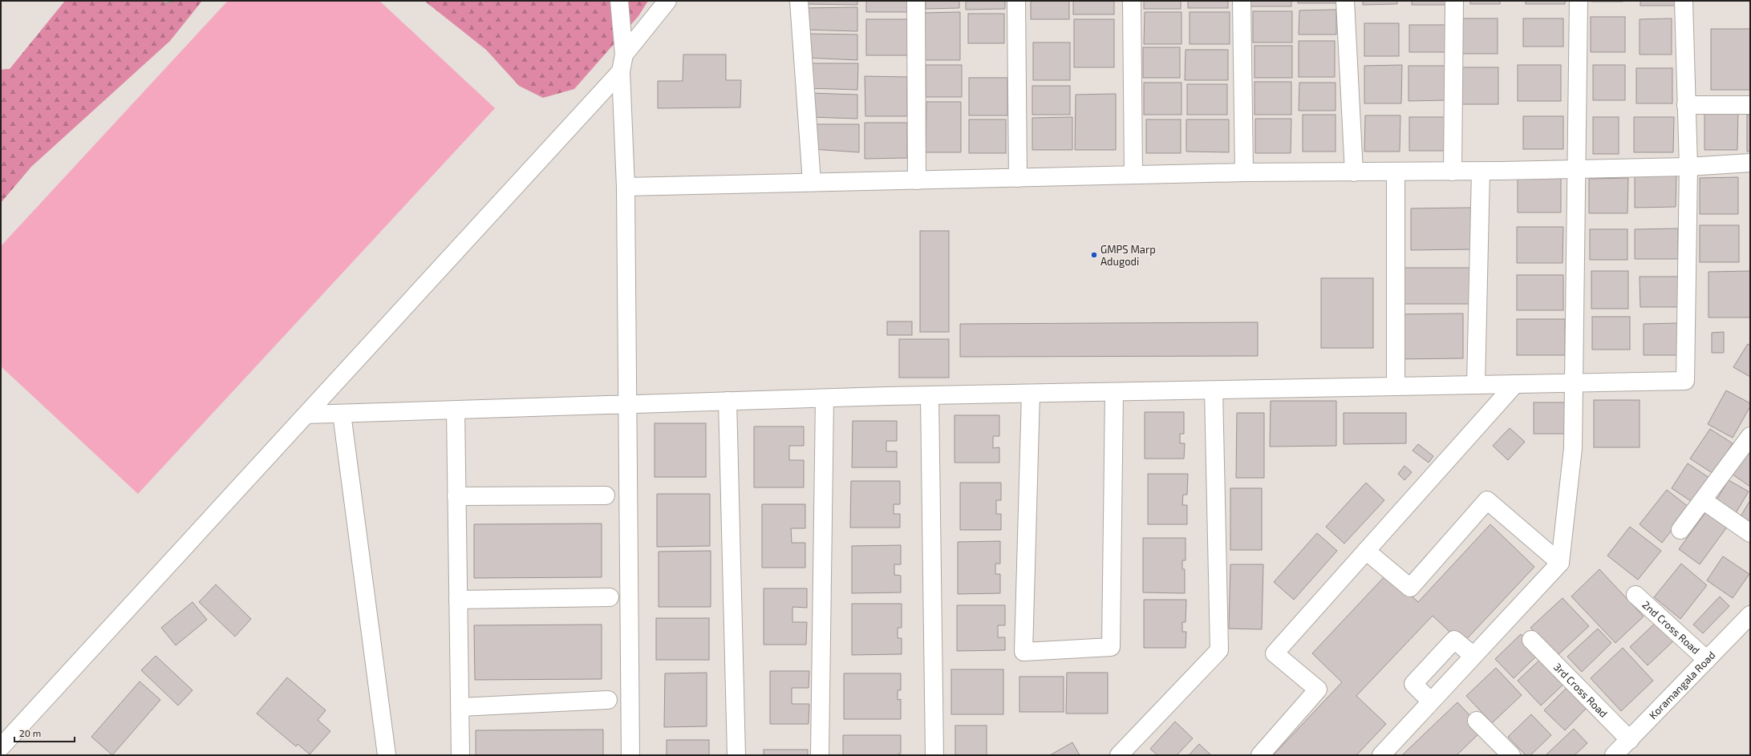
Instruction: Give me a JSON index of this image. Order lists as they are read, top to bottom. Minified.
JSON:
{"streets":{"street":["2nd Cross Road","Koramangala Road","3rd Cross Road"]},"crossings":[["2nd Cross Road","Koramangala Road"],["Koramangala Road","3rd Cross Road"]],"places":["GMPS Marp Adugodi"],"scale_bar":"20 m"}
